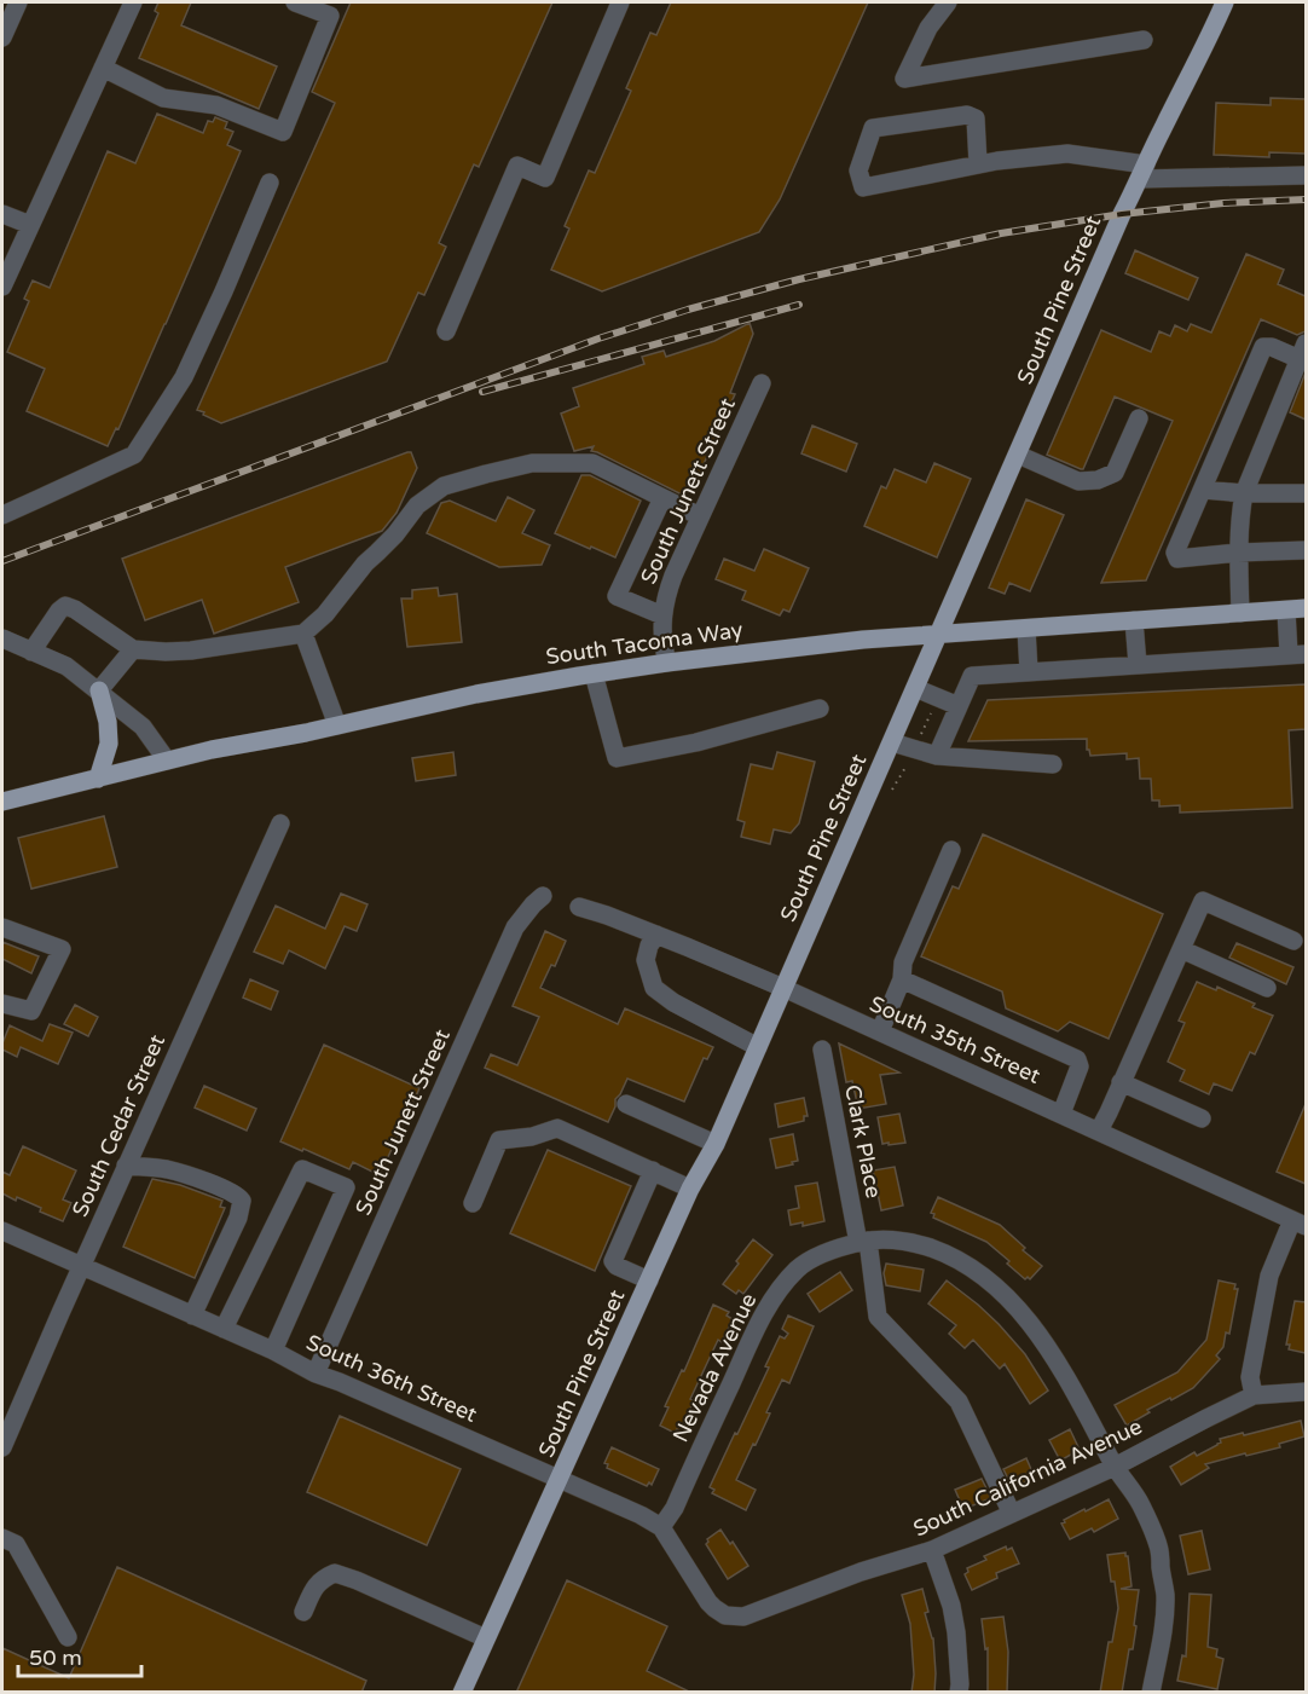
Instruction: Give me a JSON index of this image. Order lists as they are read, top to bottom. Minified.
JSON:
{"streets":{"main road":["South Pine Street","South Tacoma Way"],"street":["South Junett Street","South 35th Street","South Cedar Street","Clark Place","Nevada Avenue","South 36th Street","South California Avenue"]},"crossings":[["South Pine Street","South Tacoma Way"],["South Pine Street","South 35th Street"],["South Pine Street","South 36th Street"],["South Junett Street","South Tacoma Way"],["South Junett Street","South 36th Street"],["South Cedar Street","South 36th Street"],["Clark Place","Nevada Avenue"],["Clark Place","South California Avenue"],["Nevada Avenue","South 36th Street"],["Nevada Avenue","South California Avenue"],["South 36th Street","South California Avenue"]],"scale_bar":"50 m"}
